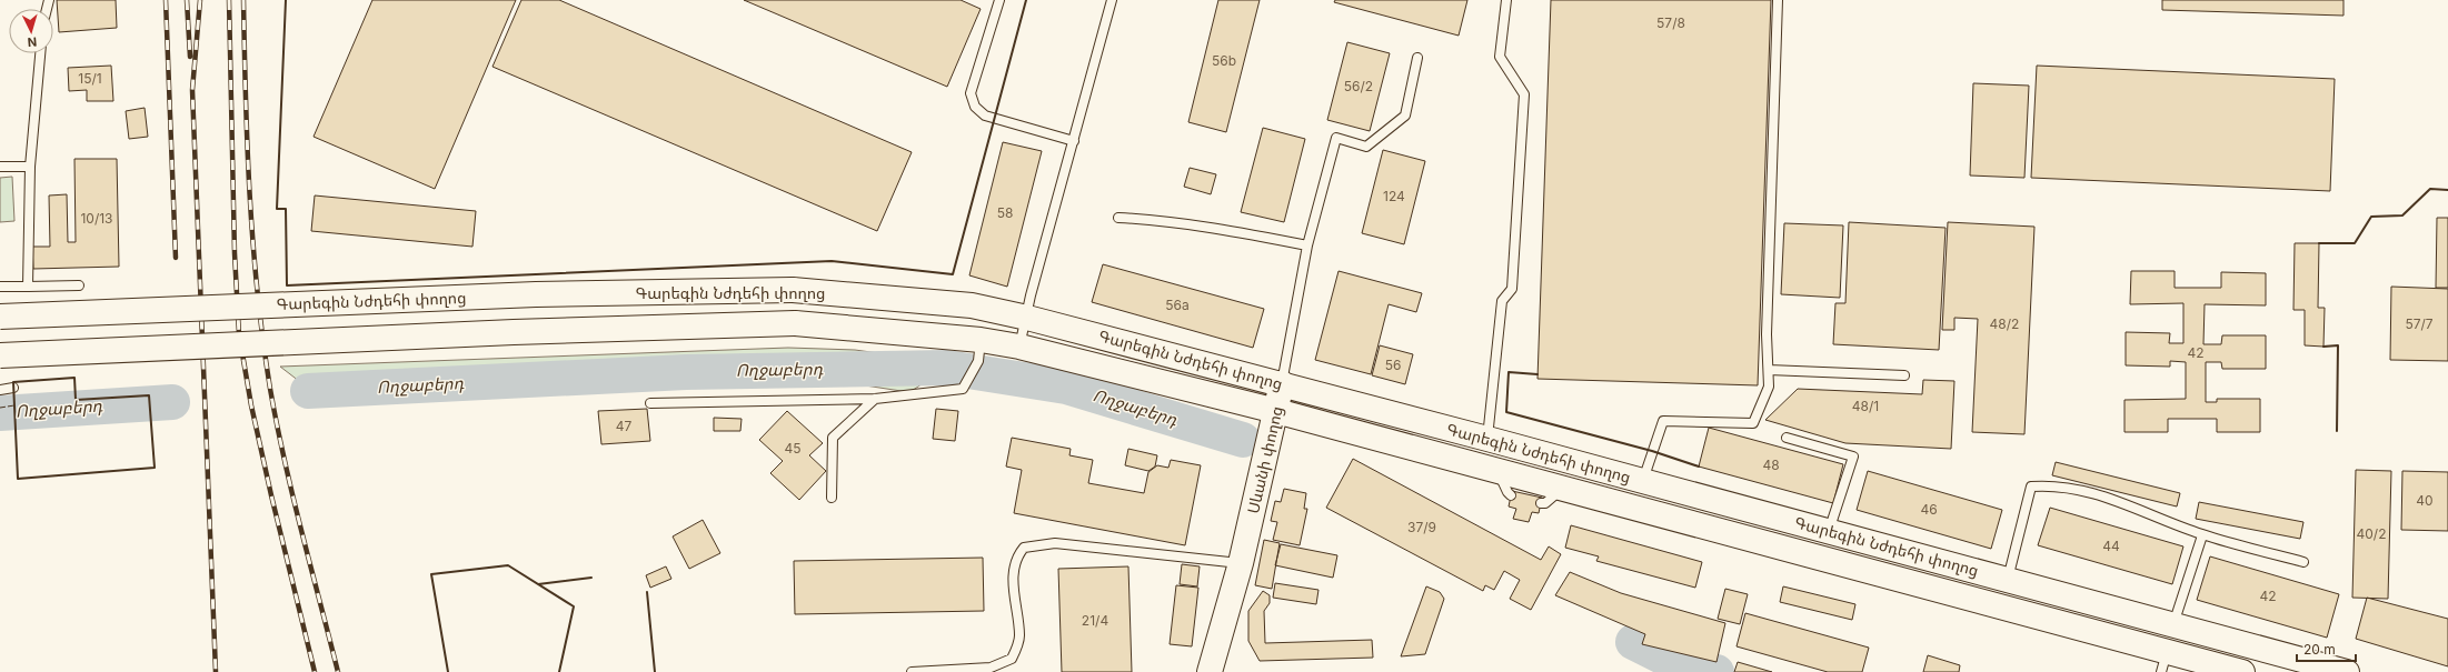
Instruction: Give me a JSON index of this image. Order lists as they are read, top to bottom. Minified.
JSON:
{"streets":{"main road":["Գարեգին Նժդեհի փողոց","Սևանի փողոց"]},"crossings":[["Գարեգին Նժդեհի փողոց","Սևանի փողոց"]],"water":["Ողջաբերդ"],"house_numbers":["57/8","56b","15/1","56/2","124","58","10/13","56a","48/2","57/7","42","56","48/1","47","45","48","40","46","37/9","40/2","44","42","21/4"],"scale_bar":"20 m","north":"bottom"}
